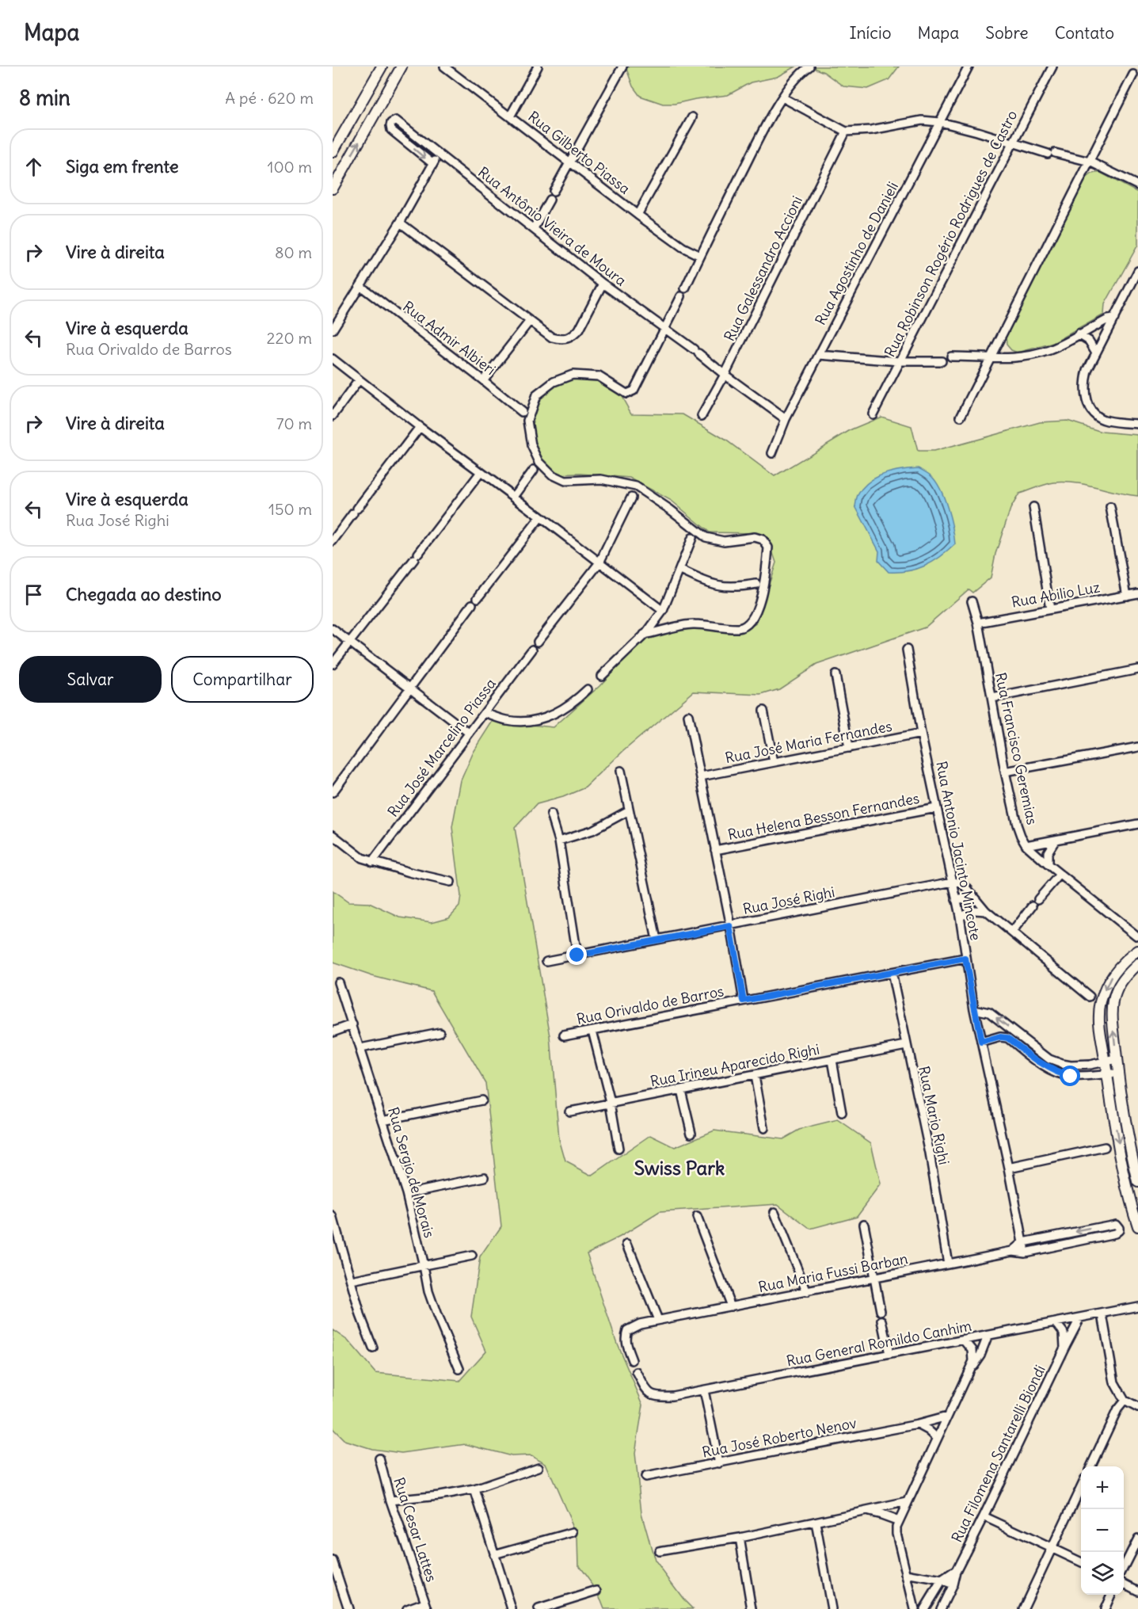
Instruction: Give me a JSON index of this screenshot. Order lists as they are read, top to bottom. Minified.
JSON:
{"streets":{"street":["Rua Gilberto Piassa","Rua Antônio Vieira de Moura","Rua Robinson Rogério Rodrigues de Castro","Rua Agostinho de Danieli","Rua Galessandro Accioni","Rua Admir Albieri","Rua Abilio Luz","Rua José Maria Fernandes","Rua José Marcelino Piassa","Rua Francisco Geremias","Rua Helena Besson Fernandes","Rua Antonio Jacinto Mincote","Rua José Righi","Rua Orivaldo de Barros","Rua Irineu Aparecido Righi","Rua Mario Righi","Rua Sergio de Morais","Rua Maria Fussi Barban","Rua General Romildo Canhim","Rua José Roberto Nenov","Rua Filomena Santarelli Biondi","Rua Cesar Lattes"]},"crossings":[["Rua Antônio Vieira de Moura","Rua Agostinho de Danieli"],["Rua Antônio Vieira de Moura","Rua Galessandro Accioni"],["Rua Abilio Luz","Rua Francisco Geremias"],["Rua José Maria Fernandes","Rua Antonio Jacinto Mincote"],["Rua Helena Besson Fernandes","Rua Antonio Jacinto Mincote"],["Rua Antonio Jacinto Mincote","Rua José Righi"],["Rua Antonio Jacinto Mincote","Rua Orivaldo de Barros"],["Rua Antonio Jacinto Mincote","Rua Maria Fussi Barban"],["Rua Orivaldo de Barros","Rua Mario Righi"],["Rua Irineu Aparecido Righi","Rua Mario Righi"],["Rua Mario Righi","Rua Maria Fussi Barban"],["Rua General Romildo Canhim","Rua Filomena Santarelli Biondi"]],"districts":["Swiss Park"],"page":{"header":"Mapa","nav":["Início","Mapa","Sobre","Contato"],"heading":["8 min","A pé · 620 m"],"list":[["Siga em frente","100 m"],["Vire à direita","80 m"],["Vire à esquerda","Rua Orivaldo de Barros","220 m"],["Vire à direita","70 m"],["Vire à esquerda","Rua José Righi","150 m"],"Chegada ao destino"],"buttons":["Salvar","Compartilhar"],"map_buttons":["+","−"]}}
